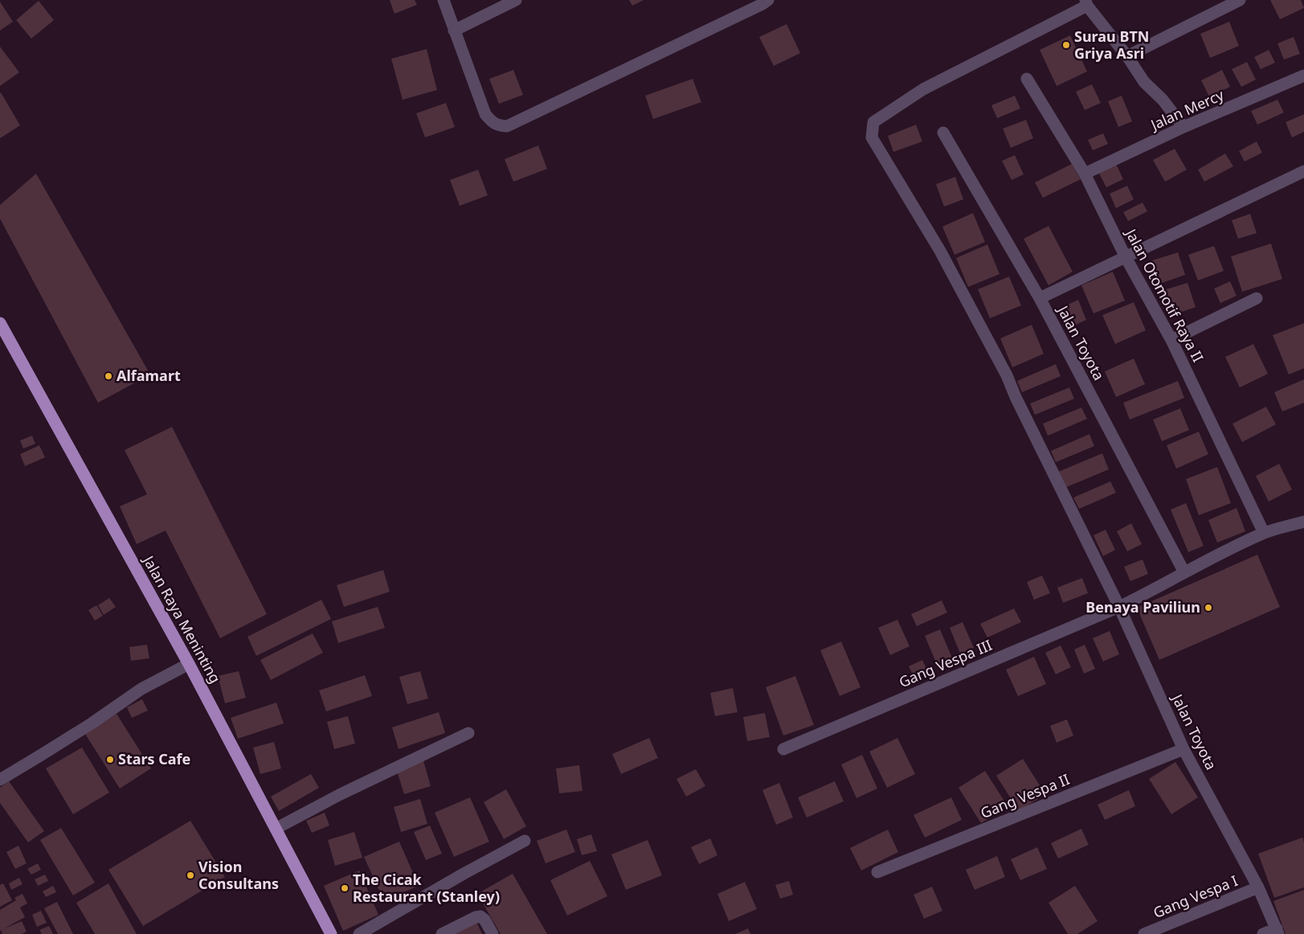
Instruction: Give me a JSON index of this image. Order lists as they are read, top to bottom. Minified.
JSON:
{"streets":{"highway":["Jalan Raya Meninting"],"street":["Jalan Mercy","Jalan Otomotif Raya II","Jalan Toyota","Gang Vespa III","Gang Vespa II","Gang Vespa I"]},"crossings":[["Jalan Mercy","Jalan Otomotif Raya II"],["Jalan Toyota","Gang Vespa III"],["Jalan Toyota","Gang Vespa II"],["Jalan Toyota","Gang Vespa I"]],"places":["Surau BTN Griya Asri","Alfamart","Benaya Paviliun","Stars Cafe","Vision Consultans","The Cicak Restaurant (Stanley)"]}
